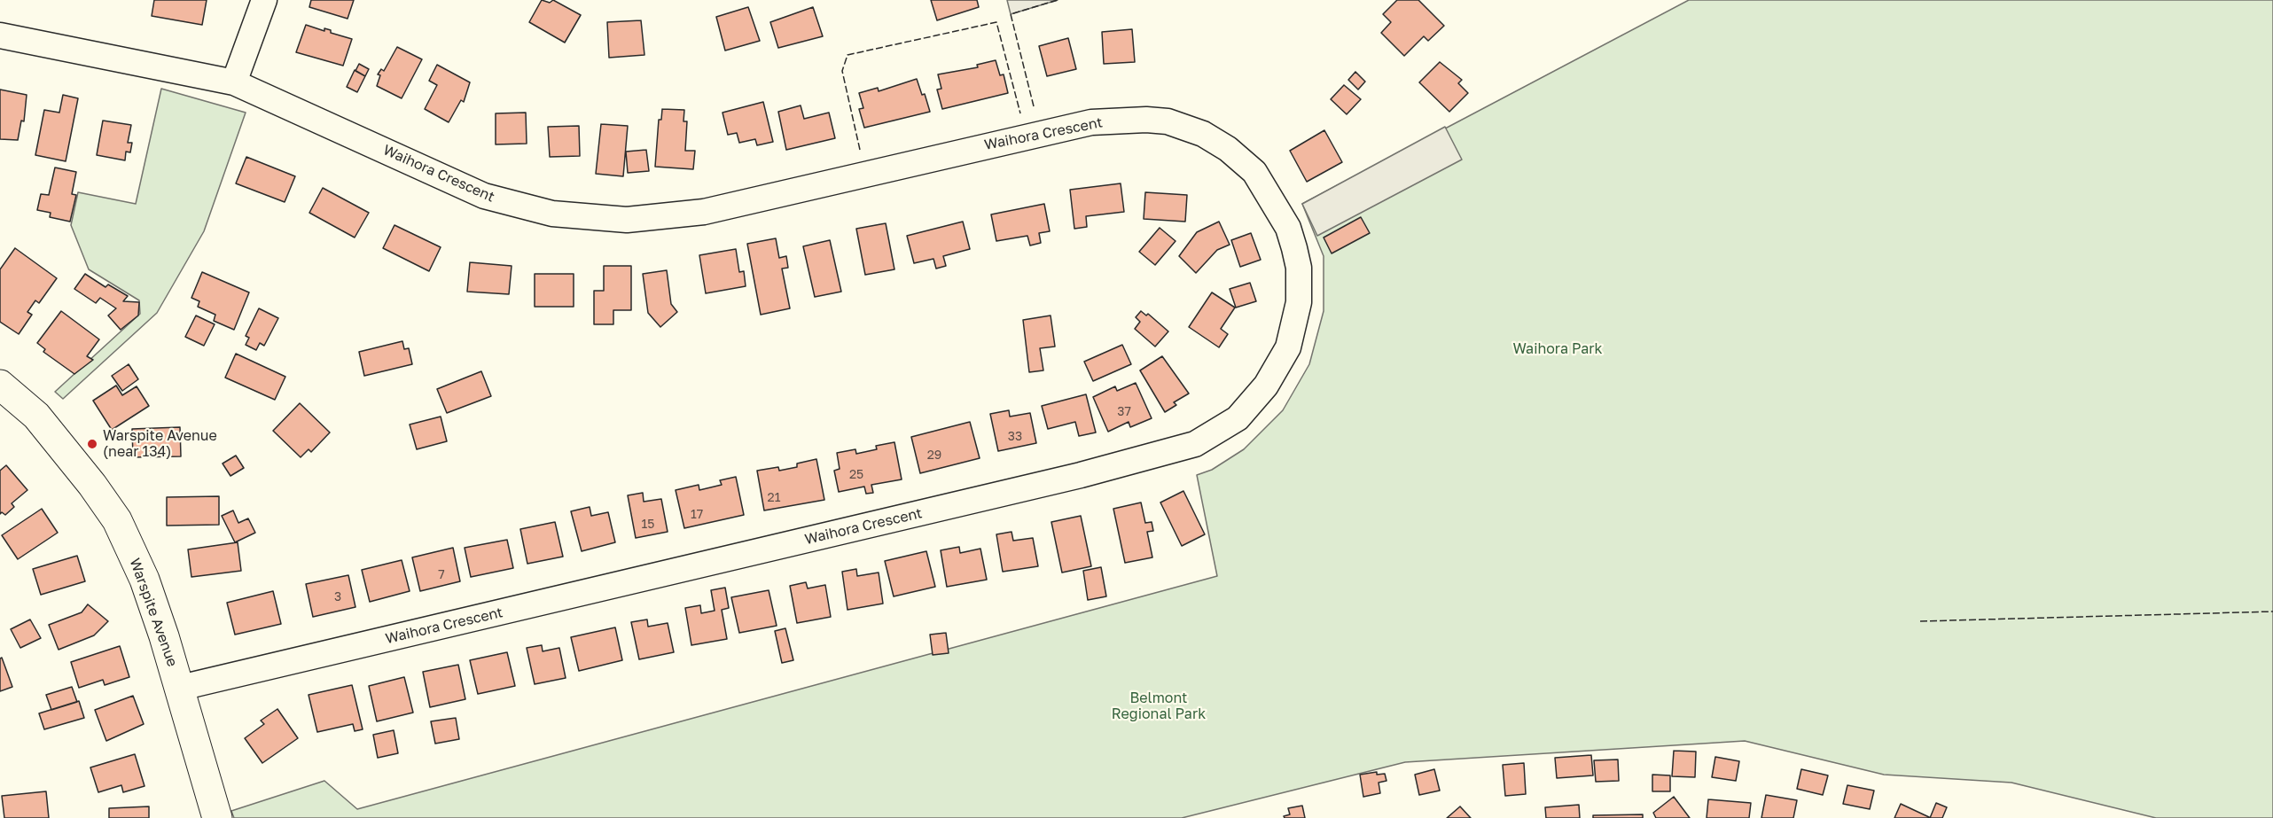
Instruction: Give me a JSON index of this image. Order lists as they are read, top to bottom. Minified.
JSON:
{"streets":{"main road":["Warspite Avenue"],"street":["Waihora Crescent"]},"crossings":[["Waihora Crescent","Warspite Avenue"]],"parks":["Waihora Park","Belmont Regional Park"],"places":["Warspite Avenue (near 134)"],"house_numbers":["37","33","29","25","21","17","15","7","3"]}
